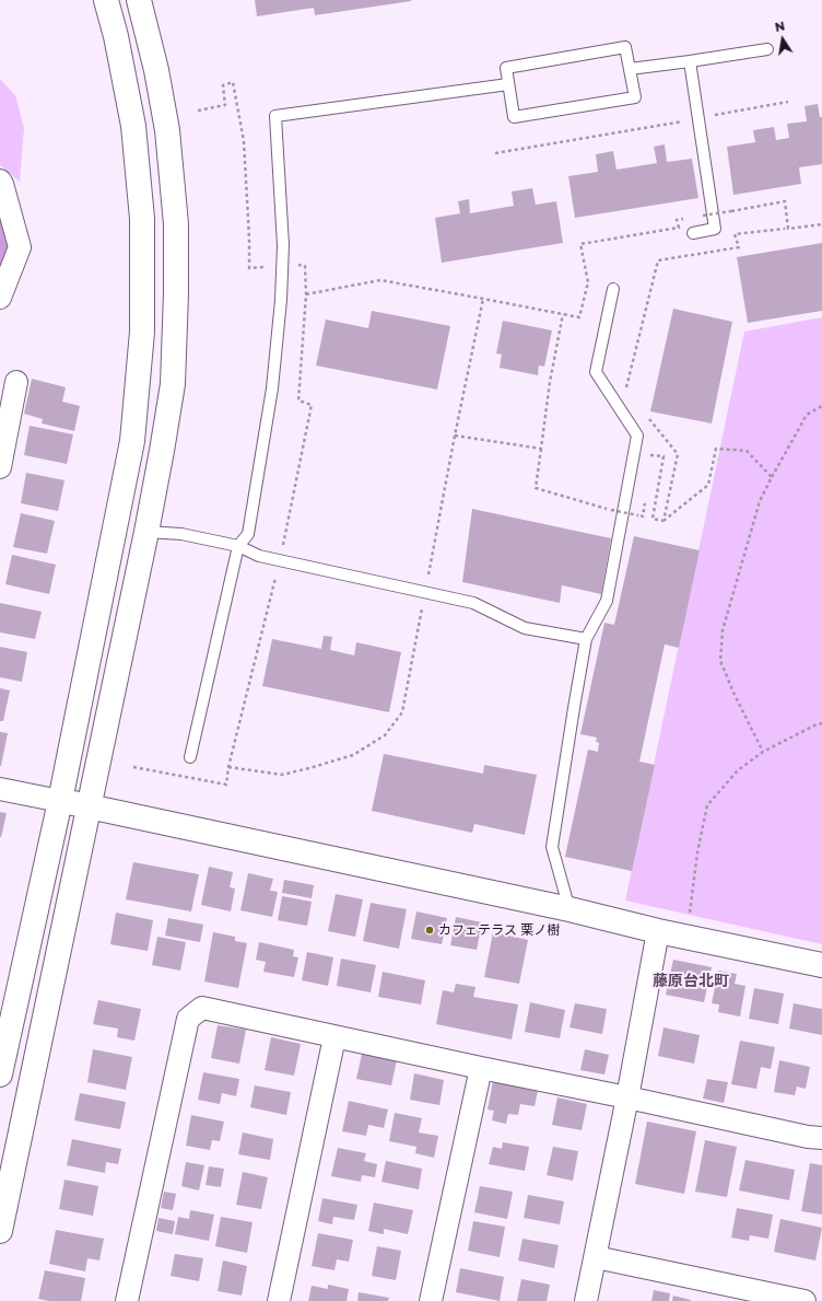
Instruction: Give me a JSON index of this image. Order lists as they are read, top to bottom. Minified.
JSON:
{"districts":["藤原台北町"],"places":["カフェテラス 栗ノ樹"],"north":"top"}
